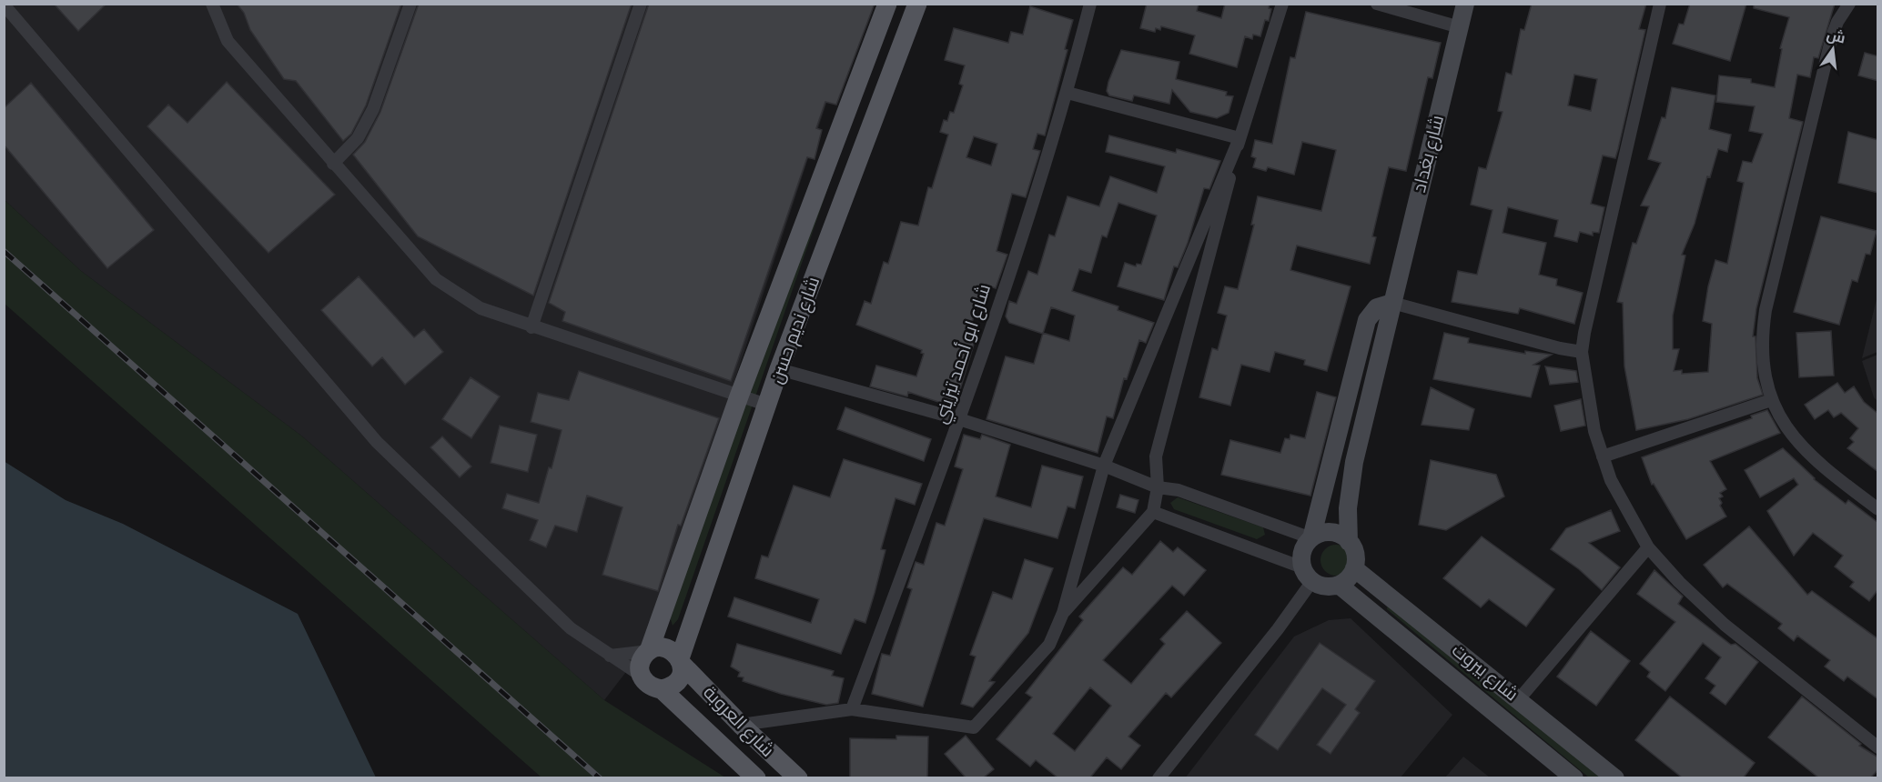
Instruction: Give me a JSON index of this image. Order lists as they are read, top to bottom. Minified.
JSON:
{"streets":{"main road":["شارع بغداد","شارع نديم حسن","شارع بيروت","شارع العروبة"],"street":["شارع ابو أحمد تيزيني"]},"crossings":[["شارع بغداد","شارع بيروت"],["شارع نديم حسن","شارع العروبة"]],"north":"top"}
